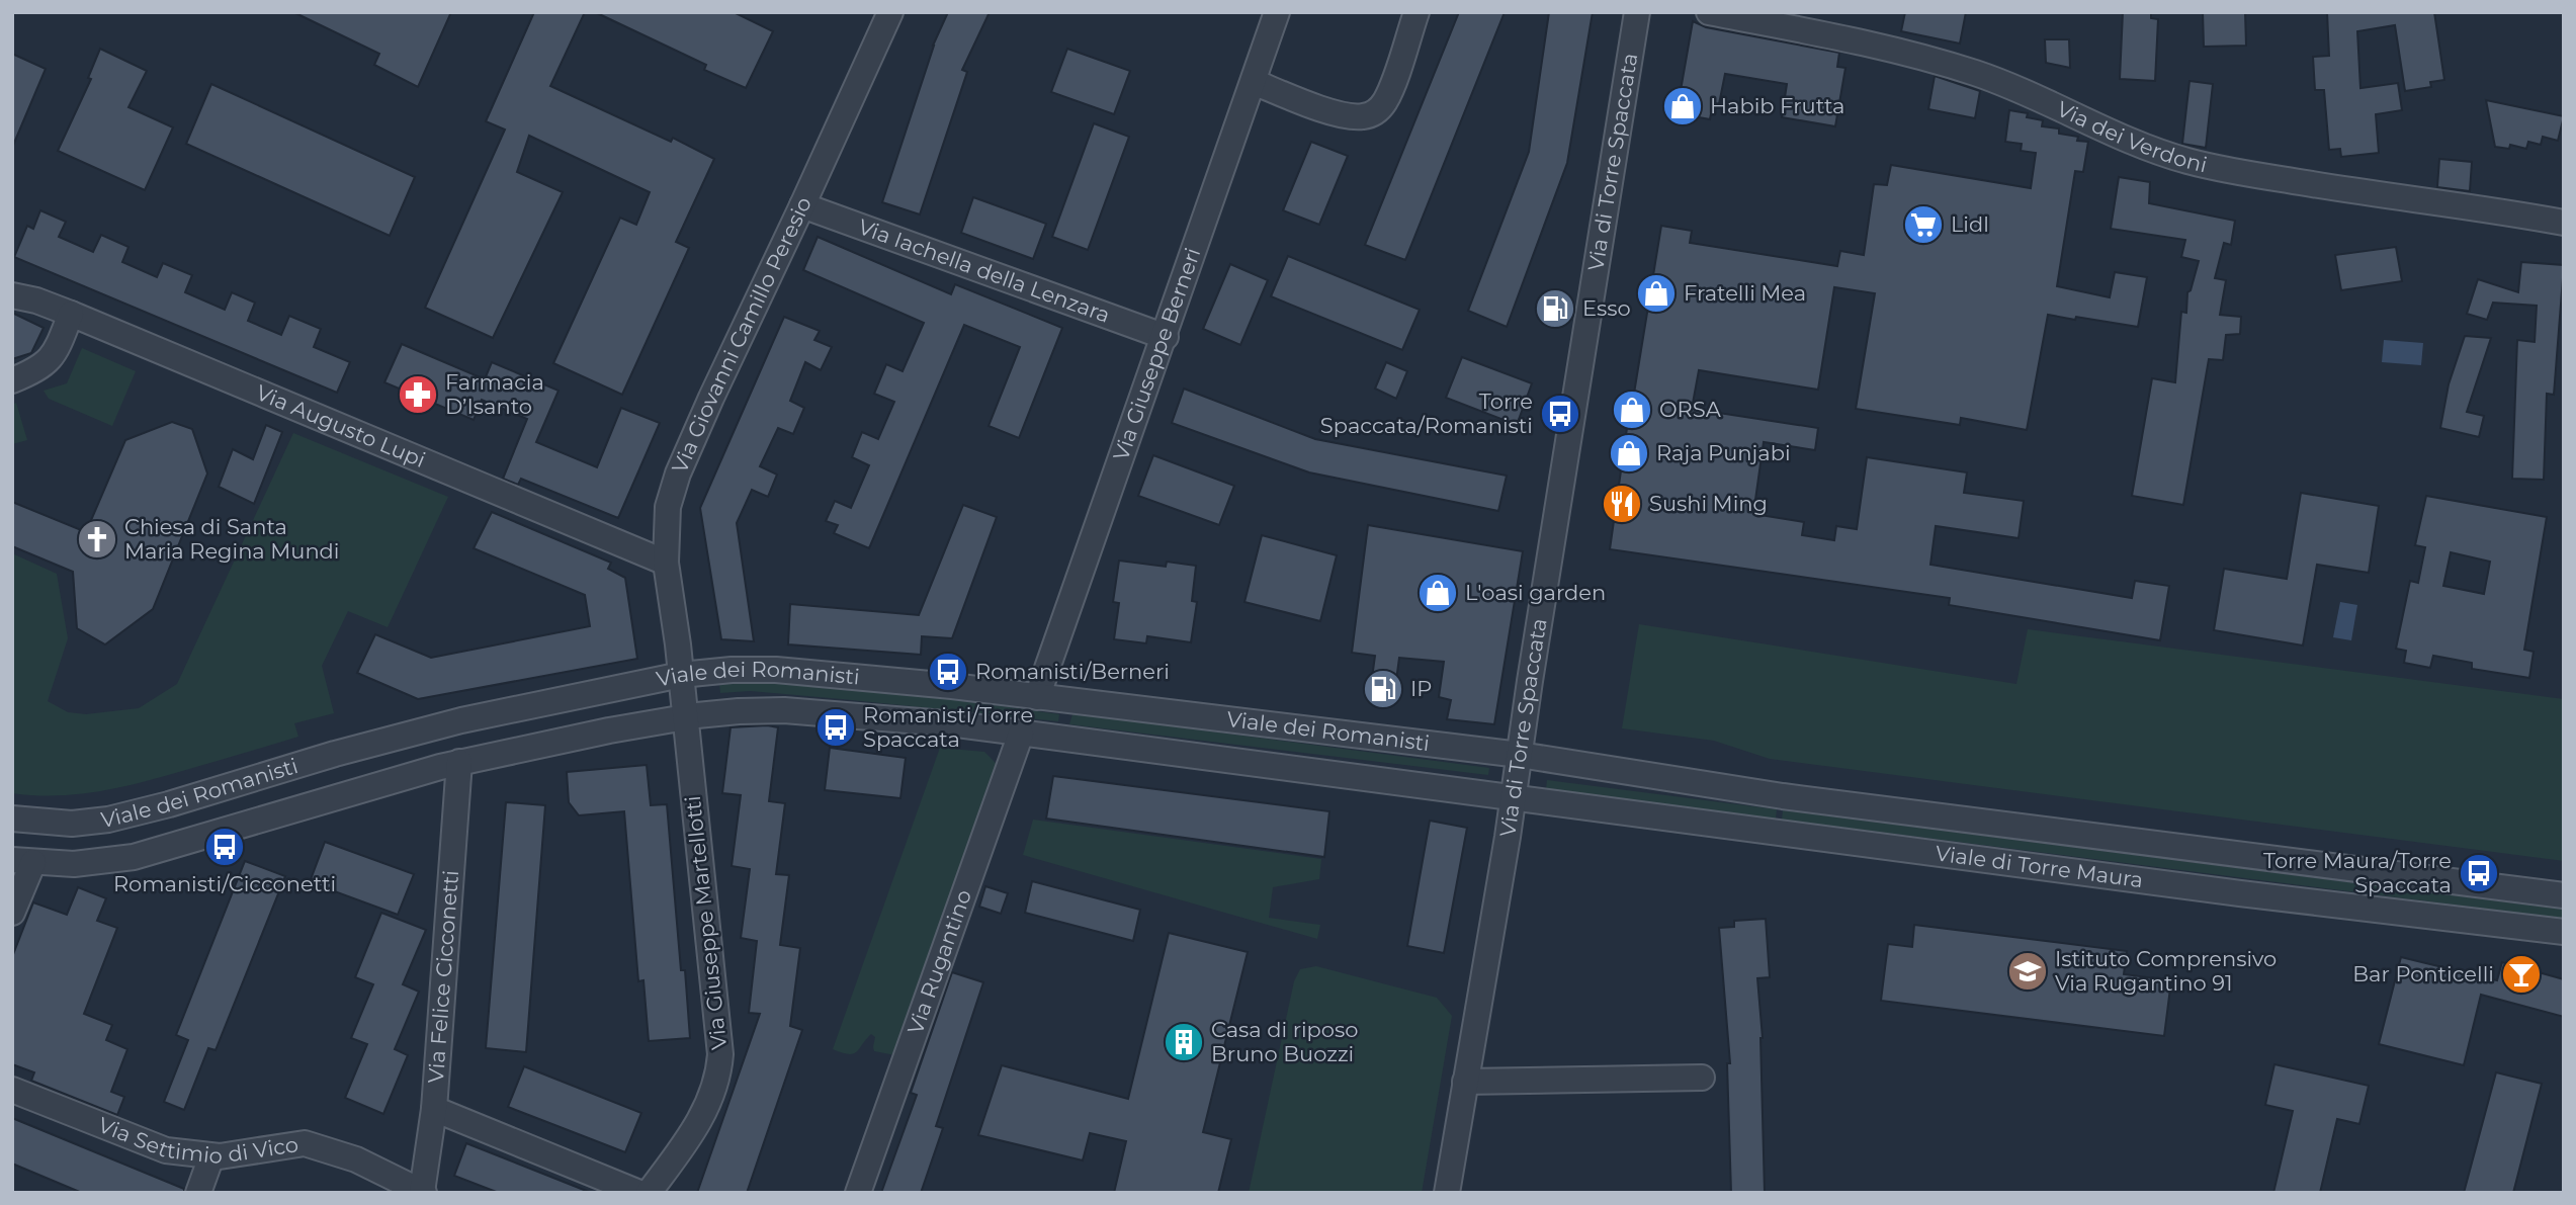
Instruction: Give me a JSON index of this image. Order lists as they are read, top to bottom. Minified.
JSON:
{"streets":{"street":["Via dei Verdoni","Via di Torre Spaccata","Via Iachella della Lenzara","Via Giovanni Camillo Peresio","Via Giuseppe Berneri","Via Augusto Lupi","Viale dei Romanisti","Viale di Torre Maura","Via Giuseppe Martellotti","Via Rugantino","Via Felice Cicconetti","Via Settimio di Vico"]},"crossings":[["Via di Torre Spaccata","Viale dei Romanisti"],["Via di Torre Spaccata","Viale di Torre Maura"],["Via Iachella della Lenzara","Via Giovanni Camillo Peresio"],["Via Iachella della Lenzara","Via Giuseppe Berneri"],["Via Giovanni Camillo Peresio","Via Augusto Lupi"],["Via Giovanni Camillo Peresio","Viale dei Romanisti"],["Via Giovanni Camillo Peresio","Via Giuseppe Martellotti"],["Via Giuseppe Berneri","Viale dei Romanisti"],["Viale dei Romanisti","Viale di Torre Maura"],["Viale dei Romanisti","Via Giuseppe Martellotti"],["Viale dei Romanisti","Via Rugantino"],["Viale dei Romanisti","Via Felice Cicconetti"],["Via Felice Cicconetti","Via Settimio di Vico"]],"places":{"shop":["Habib Frutta","Fratelli Mea","ORSA","Raja Punjabi","L'oasi garden"],"supermarket":["Lidl"],"fuel station":["Esso","IP"],"pharmacy":["Farmacia D’Isanto"],"bus stop":["Torre Spaccata/Romanisti","Romanisti/Berneri","Romanisti/Torre Spaccata","Romanisti/Cicconetti","Torre Maura/Torre Spaccata"],"restaurant":["Sushi Ming"],"church":["Chiesa di Santa Maria Regina Mundi"],"school or university":["Istituto Comprensivo Via Rugantino 91"],"bar":["Bar Ponticelli"],"building":["Casa di riposo Bruno Buozzi"]}}
